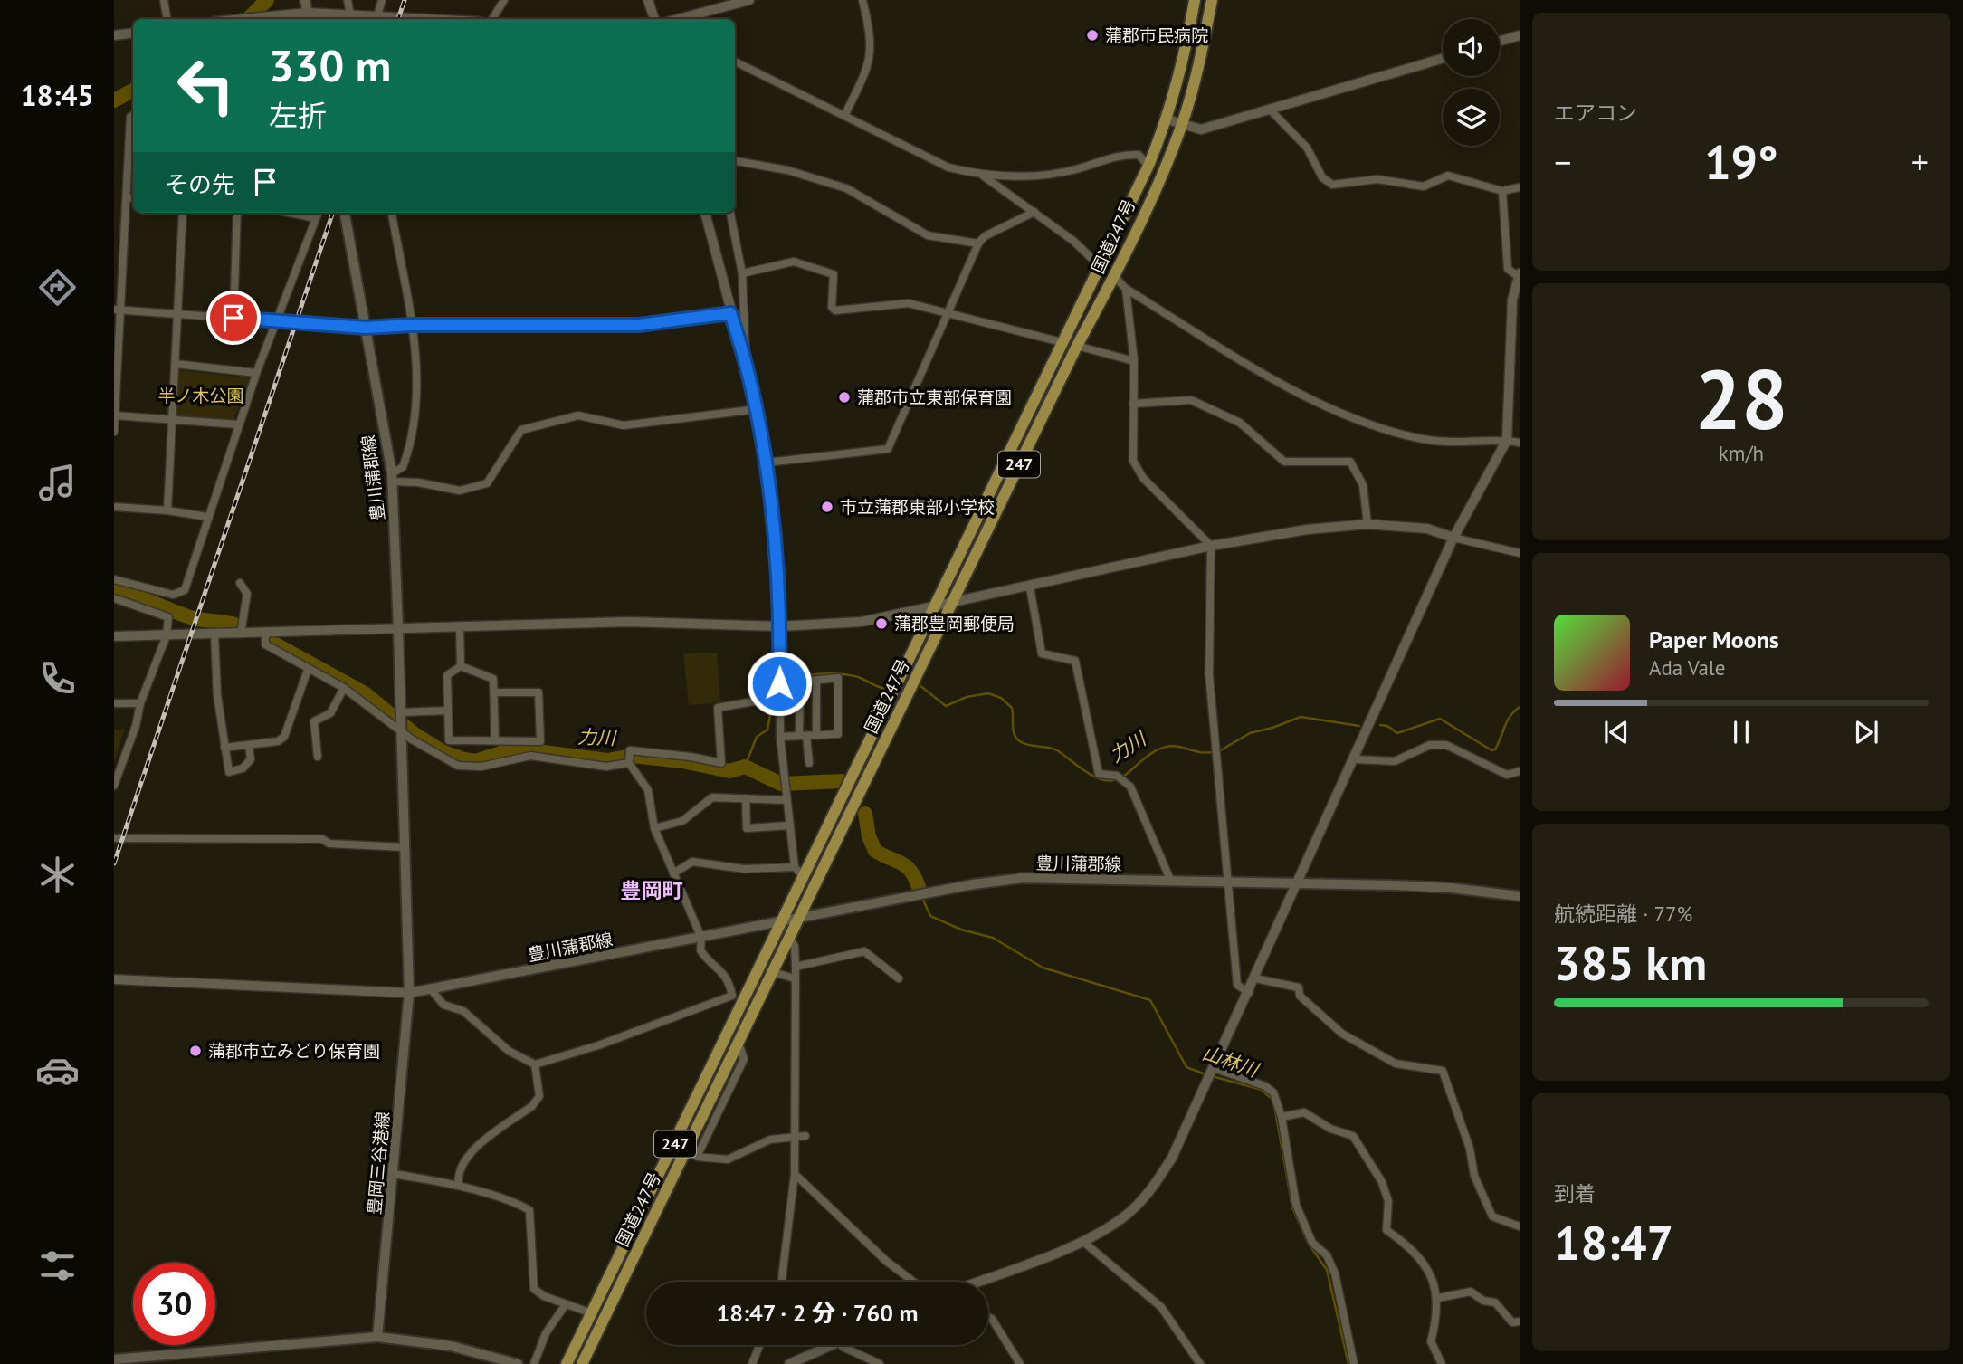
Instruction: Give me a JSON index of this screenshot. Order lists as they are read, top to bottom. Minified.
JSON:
{"streets":{"highway":["国道247号","247"],"main road":["豊川蒲郡線","豊岡三谷港線"]},"crossings":[["国道247号","豊川蒲郡線"],["豊川蒲郡線","豊岡三谷港線"]],"districts":["豊岡町"],"water":["力川","山林川"],"parks":["半ノ木公園"],"places":["蒲郡市民病院","蒲郡市立東部保育園","市立蒲郡東部小学校","蒲郡豊岡郵便局","蒲郡市立みどり保育園"],"page":{"tabs":"18:45","tile":["エアコン",["28","km/h"],["航続距離 · 77%","385 km"],["到着","18:47"]],"turn":["330 m","左折"],"heat":["−","19°","+"],"then":"その先","song":["Paper Moons","Ada Vale"],"limit":"30","trip":"18:47 · 2 分 · 760 m"}}
